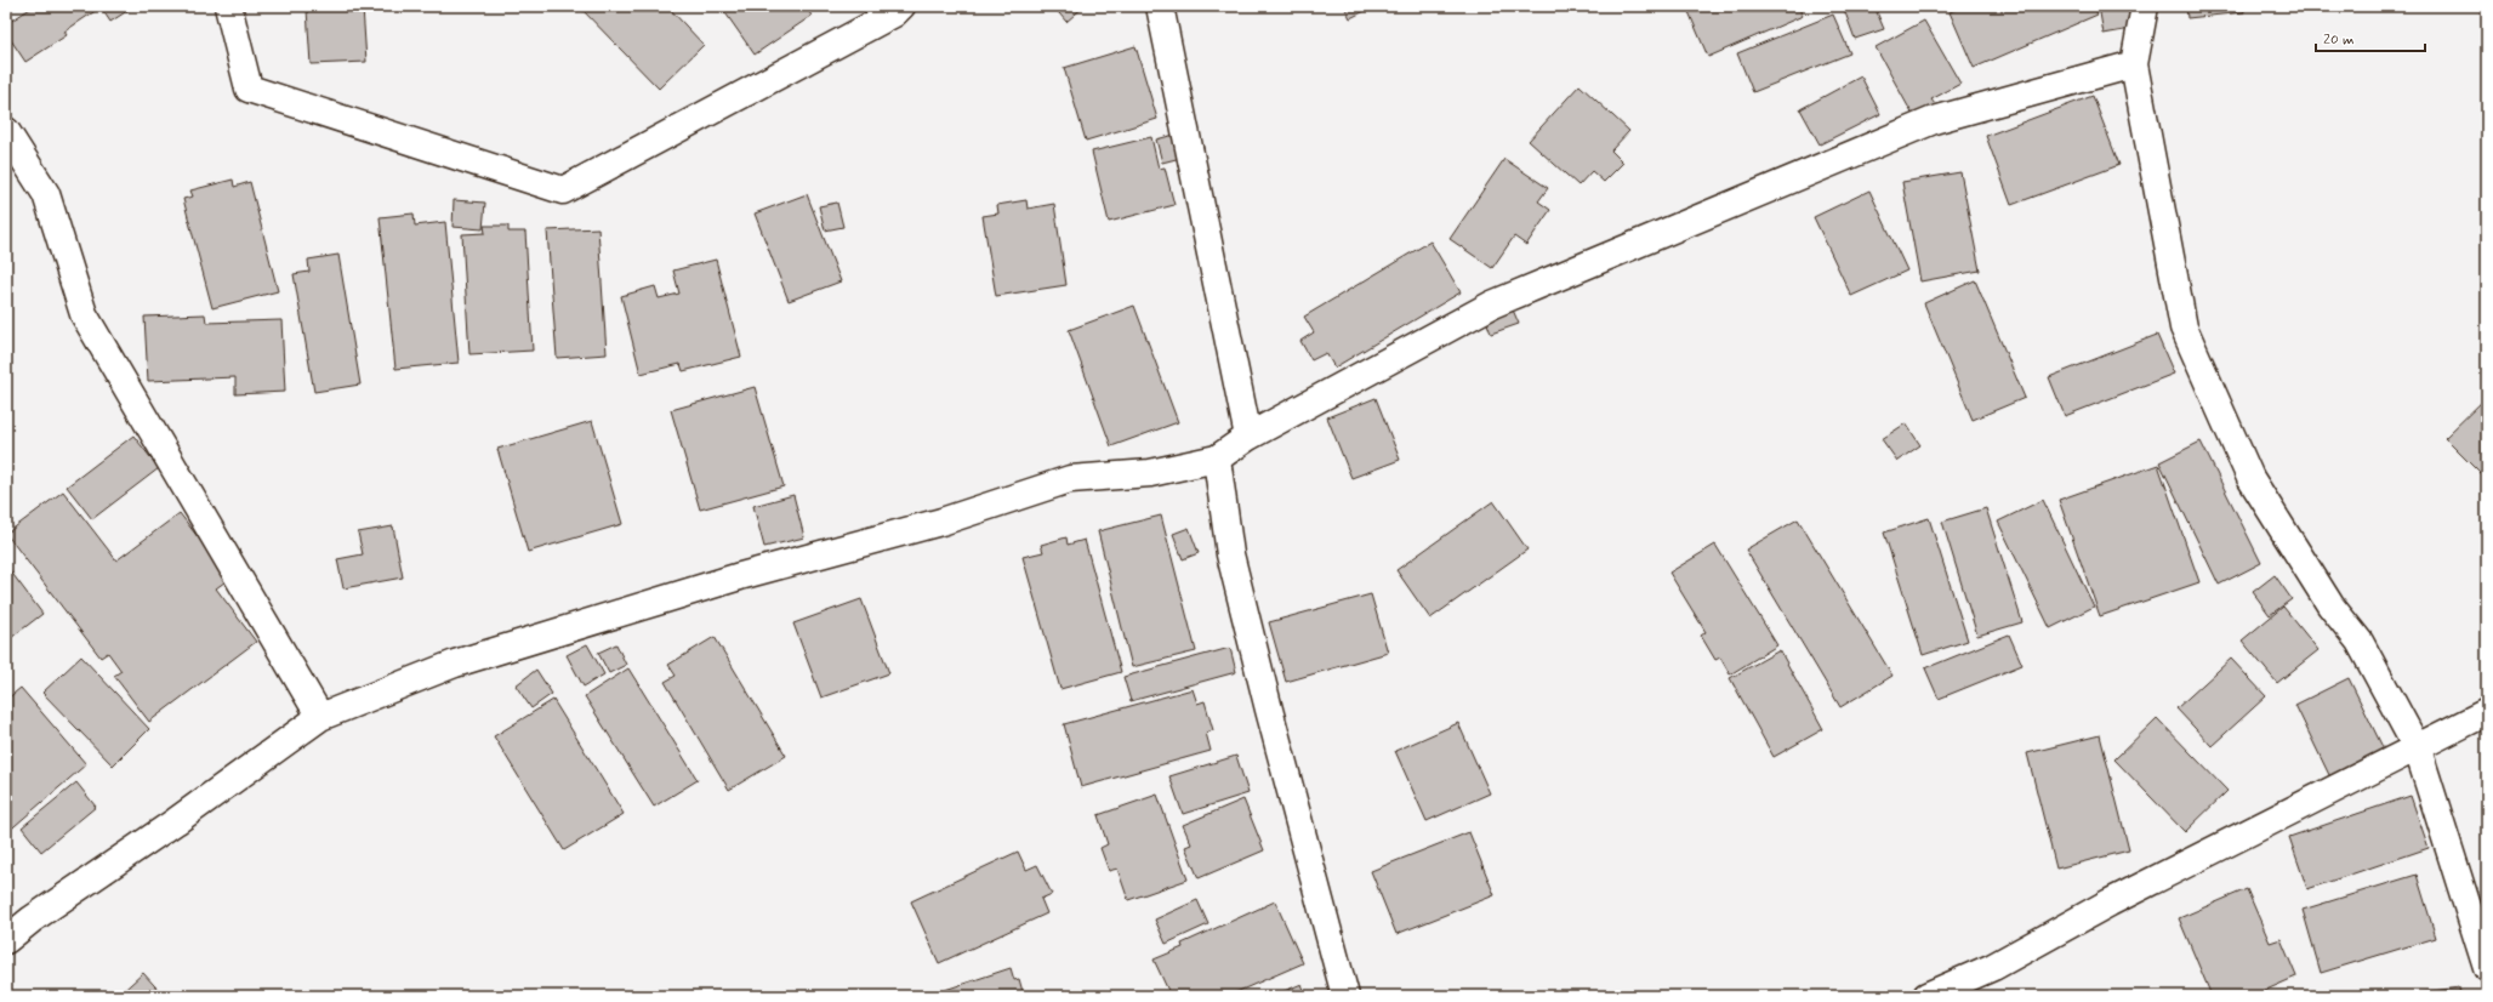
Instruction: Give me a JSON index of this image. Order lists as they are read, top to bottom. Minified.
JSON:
{"scale_bar":"20 m"}
